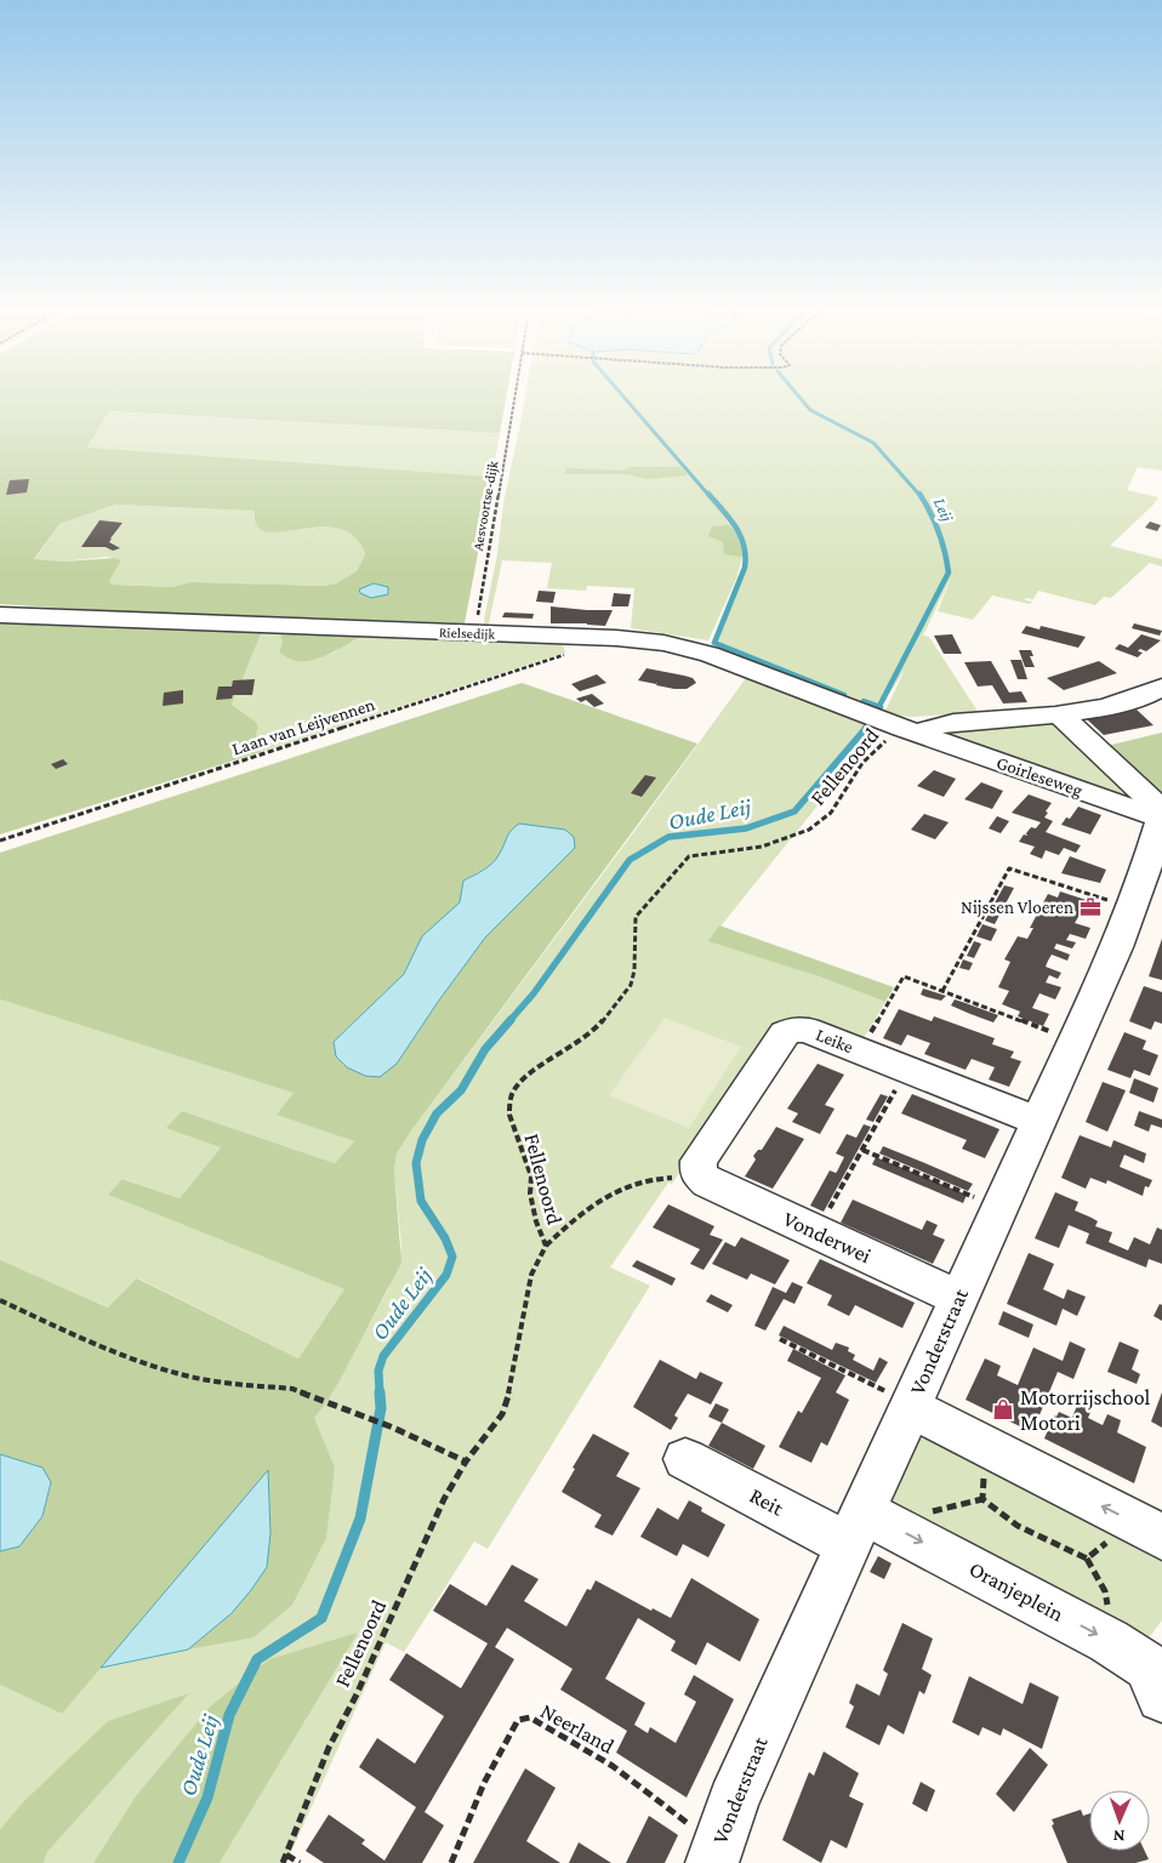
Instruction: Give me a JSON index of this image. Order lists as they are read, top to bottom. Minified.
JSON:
{"streets":{"street":["Rielsedijk","Goirleseweg","Leike","Vonderwei","Vonderstraat","Reit","Oranjeplein"],"path":["Aesvoortse-dijk","Laan van Leijvennen","Fellenoord","Neerland"]},"crossings":[["Aesvoortse-dijk","Rielsedijk"],["Rielsedijk","Fellenoord"],["Rielsedijk","Goirleseweg"],["Fellenoord","Goirleseweg"],["Goirleseweg","Vonderstraat"],["Leike","Vonderwei"],["Leike","Vonderstraat"],["Vonderwei","Vonderstraat"],["Vonderstraat","Reit"],["Vonderstraat","Oranjeplein"],["Vonderstraat","Neerland"],["Reit","Oranjeplein"]],"water":["Leij","Oude Leij"],"places":{"office":["Nijssen Vloeren"],"shop":["Motorrijschool Motori"]},"north":"bottom"}
